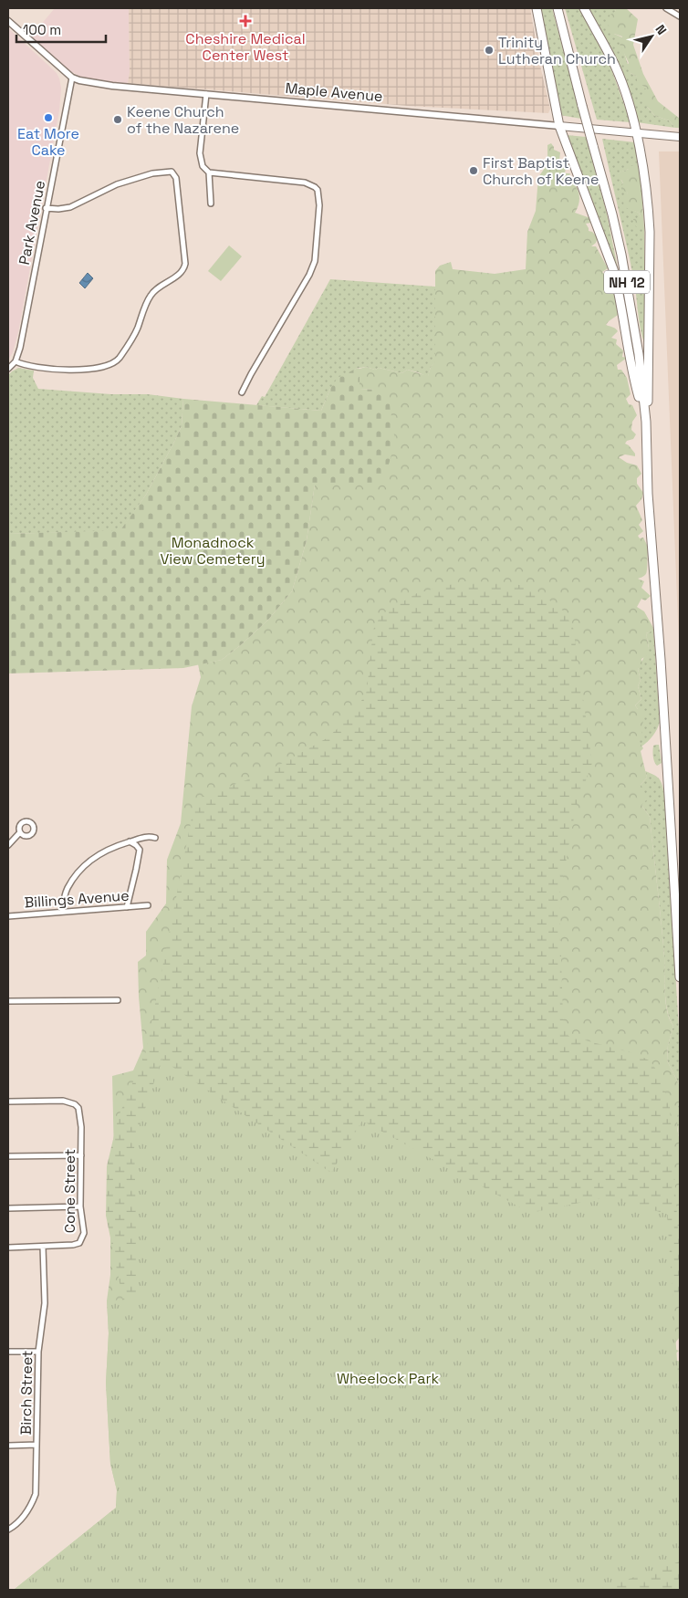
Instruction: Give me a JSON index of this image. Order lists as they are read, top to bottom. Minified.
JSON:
{"streets":{"highway":["NH 12"],"main road":["Maple Avenue"],"street":["Park Avenue","Billings Avenue","Cone Street","Birch Street"]},"crossings":[["Maple Avenue","Park Avenue"],["Cone Street","Birch Street"]],"parks":["Monadnock View Cemetery","Wheelock Park"],"places":{"health":["Cheshire Medical Center West"],"other":["Trinity Lutheran Church","Eat More Cake","Keene Church of the Nazarene","First Baptist Church of Keene"]},"scale_bar":"100 m","north":"top right"}
